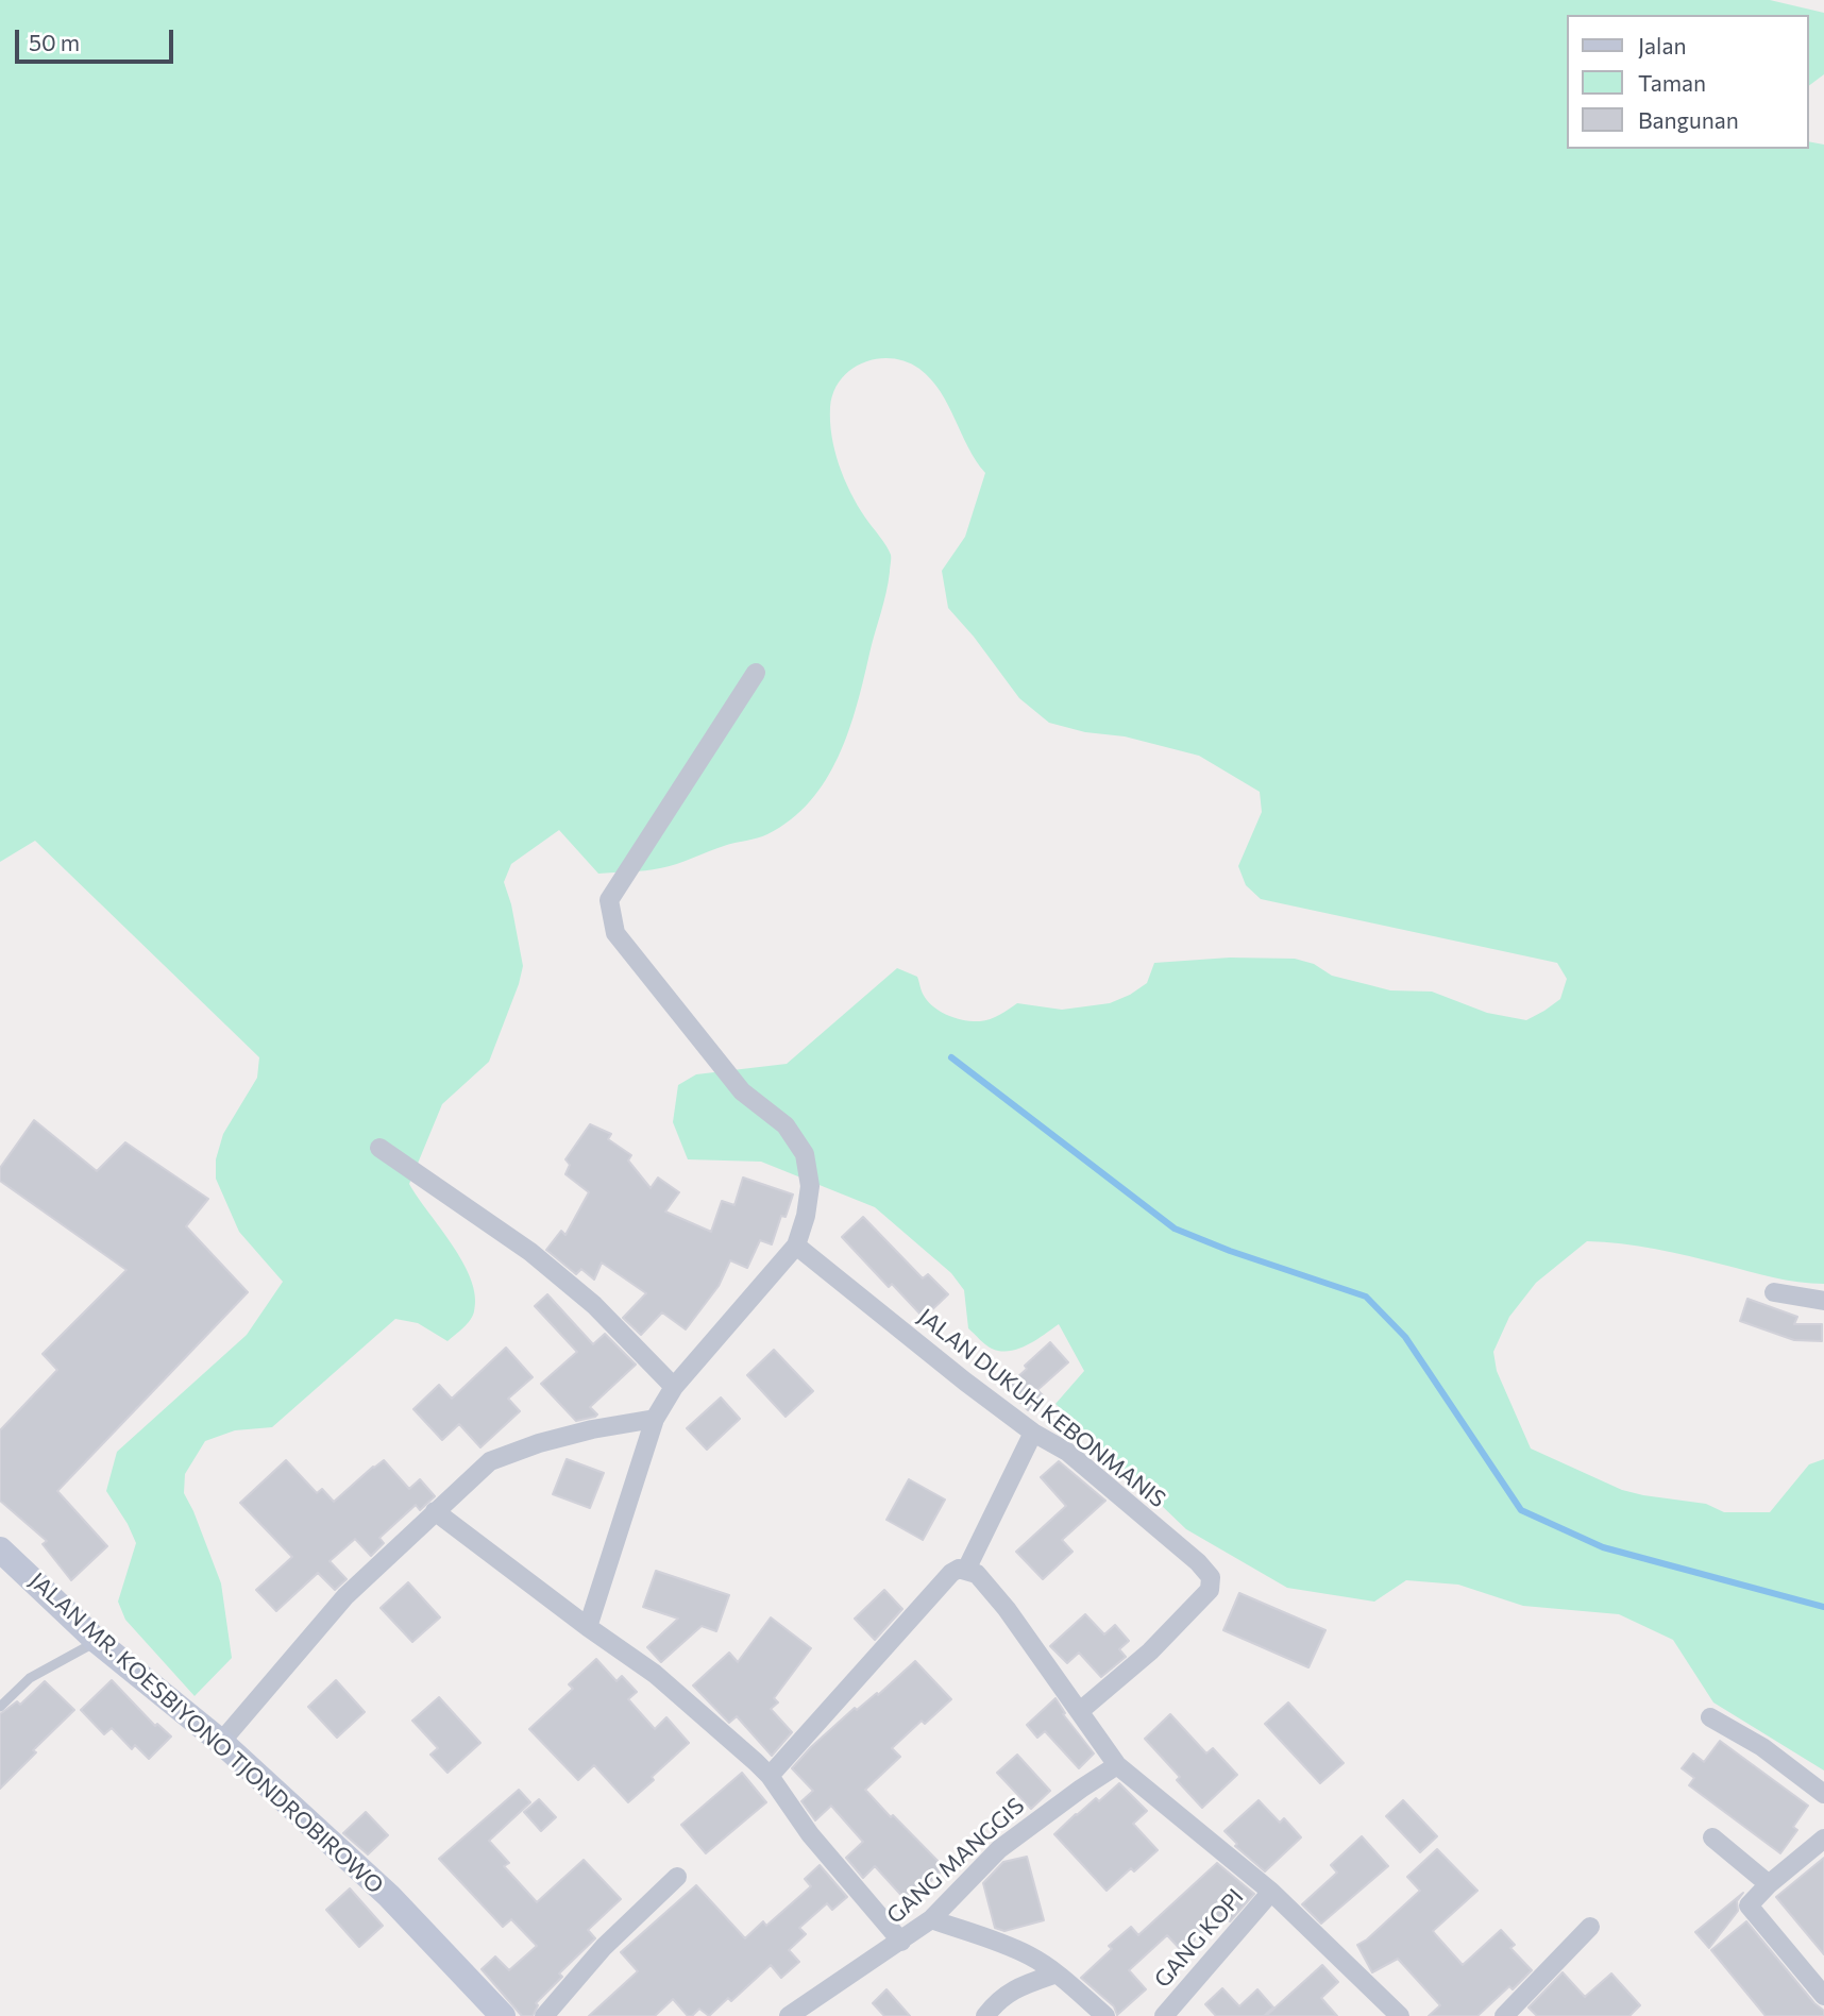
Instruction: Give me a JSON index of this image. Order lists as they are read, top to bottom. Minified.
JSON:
{"streets":{"main road":["JALAN MR. KOESBIYONO TJONDROBIROWO"],"street":["JALAN DUKUH KEBONMANIS","GANG MANGGIS","GANG KOPI"]},"legend":["Jalan","Taman","Bangunan"],"scale_bar":"50 m"}
